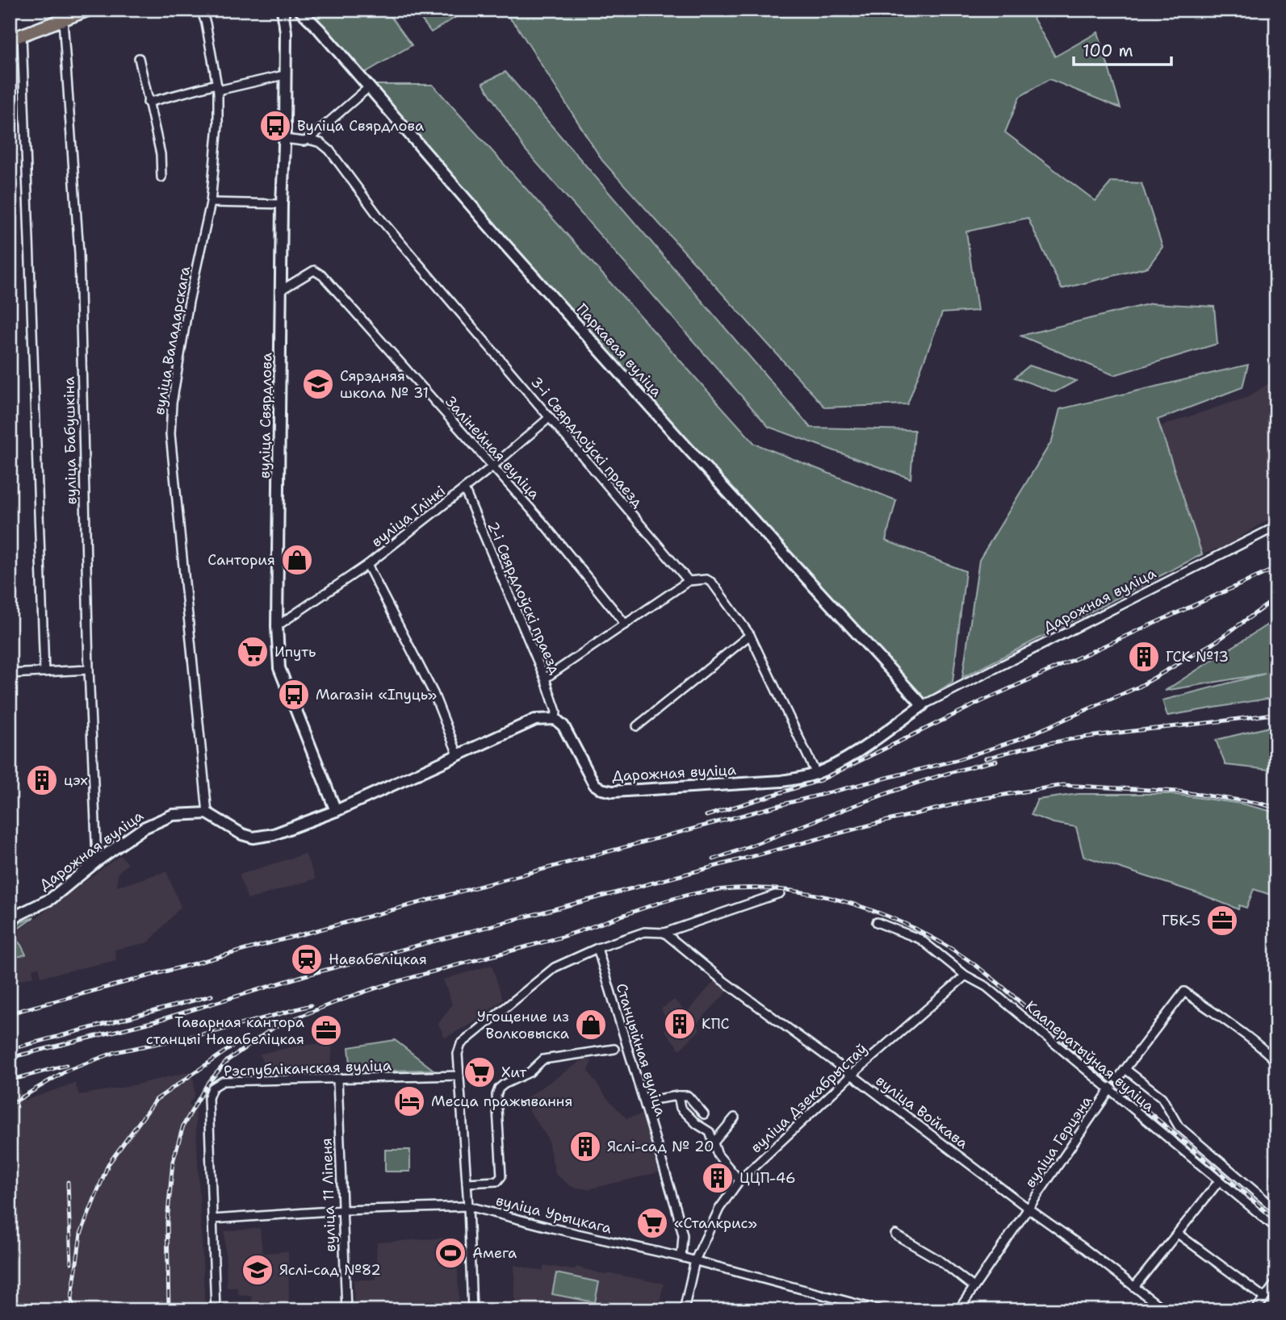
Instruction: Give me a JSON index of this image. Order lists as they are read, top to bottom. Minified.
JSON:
{"streets":{"street":["вуліца Валадарскага","Паркавая вуліца","вуліца Свярдлова","вуліца Бабушкіна","3-і Свярдлоўскі праезд","Залінейная вуліца","вуліца Глінкі","2-і Свярдлоўскі праезд","Дарожная вуліца","Станцыйная вуліца","Кааператыўная вуліца","Рэспубліканская вуліца","вуліца Дзекабрыстаў","вуліца Войкава","вуліца Герцэна","вуліца 11 Ліпеня","вуліца Урыцкага"]},"crossings":[["вуліца Валадарскага","Дарожная вуліца"],["Паркавая вуліца","Дарожная вуліца"],["вуліца Свярдлова","Залінейная вуліца"],["вуліца Свярдлова","вуліца Глінкі"],["вуліца Бабушкіна","Дарожная вуліца"],["3-і Свярдлоўскі праезд","вуліца Глінкі"],["Залінейная вуліца","вуліца Глінкі"],["вуліца Глінкі","2-і Свярдлоўскі праезд"],["2-і Свярдлоўскі праезд","Дарожная вуліца"],["Станцыйная вуліца","вуліца Урыцкага"],["Кааператыўная вуліца","вуліца Дзекабрыстаў"],["Кааператыўная вуліца","вуліца Герцэна"],["Рэспубліканская вуліца","вуліца 11 Ліпеня"],["Рэспубліканская вуліца","вуліца Урыцкага"],["вуліца Дзекабрыстаў","вуліца Войкава"],["вуліца Дзекабрыстаў","вуліца Урыцкага"],["вуліца Войкава","вуліца Герцэна"],["вуліца 11 Ліпеня","вуліца Урыцкага"]],"places":{"bus stop":["Вуліца Свярдлова","Магазін «Іпуць»"],"school or university":["Сярэдняя школа № 31","Яслі-сад №82"],"shop":["Сантория","Угощение из Волковыска"],"supermarket":["Ипуть","Хит","«Сталкрис»"],"building":["ГСК №13","цэх","КПС","Яслі-сад № 20","ЦЦП-46"],"office":["ГБК-5","Таварная кантора станцыі Навабеліцкая"],"station":["Навабеліцкая"],"hotel":["Месца пражывання"],"sports":["Амега"]},"scale_bar":"100 m"}
